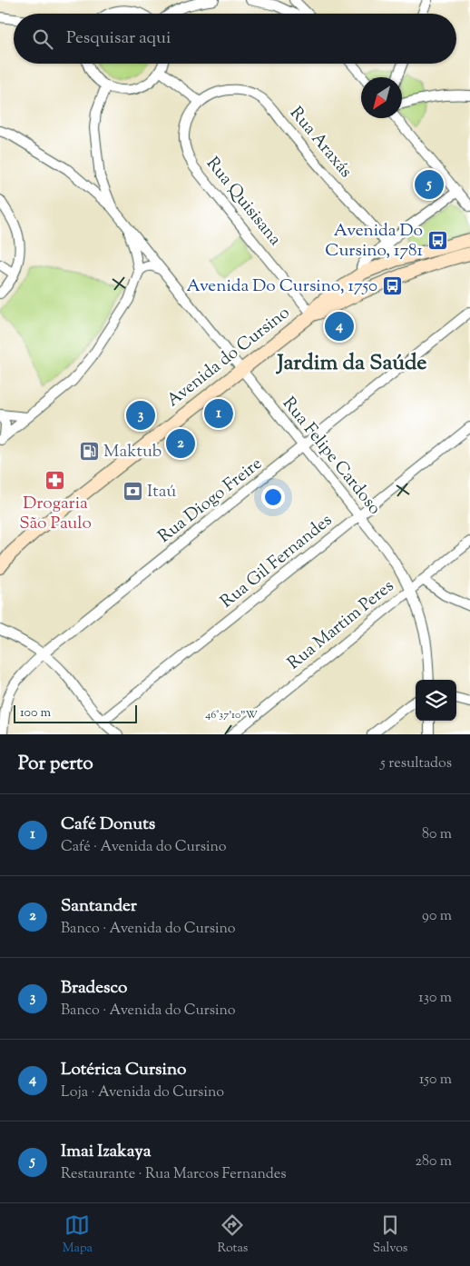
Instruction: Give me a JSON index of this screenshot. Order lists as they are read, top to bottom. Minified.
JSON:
{"streets":{"main road":["Avenida do Cursino"],"street":["Rua Araxás","Rua Quisisana","Rua Felipe Cardoso","Rua Diogo Freire","Rua Gil Fernandes","Rua Martim Peres"]},"crossings":[["Rua Araxás","Rua Quisisana"],["Rua Araxás","Avenida do Cursino"],["Rua Quisisana","Avenida do Cursino"],["Avenida do Cursino","Rua Felipe Cardoso"],["Rua Felipe Cardoso","Rua Diogo Freire"],["Rua Felipe Cardoso","Rua Gil Fernandes"],["Rua Felipe Cardoso","Rua Martim Peres"]],"districts":["Jardim da Saúde"],"places":{"bus stop":["Avenida Do Cursino, 1781","Avenida Do Cursino, 1750"],"fuel station":["Maktub"],"pharmacy":["Drogaria São Paulo"],"bank":["Itaú"]},"scale_bar":"100 m","north":"bottom left","page":{"search":"Pesquisar aqui","pins":["5","4","1","3","2"],"scale":"100 m","heading":["Por perto","5 resultados"],"list":[{"mark":"1","name":"Café Donuts","note":"Café · Avenida do Cursino","value":"80 m"},{"mark":"2","name":"Santander","note":"Banco · Avenida do Cursino","value":"90 m"},{"mark":"3","name":"Bradesco","note":"Banco · Avenida do Cursino","value":"130 m"},{"mark":"4","name":"Lotérica Cursino","note":"Loja · Avenida do Cursino","value":"150 m"},{"mark":"5","name":"Imai Izakaya","note":"Restaurante · Rua Marcos Fernandes","value":"280 m"}],"nav":["Mapa","Rotas","Salvos"]},"coordinates":["46°37'10\"W"]}
